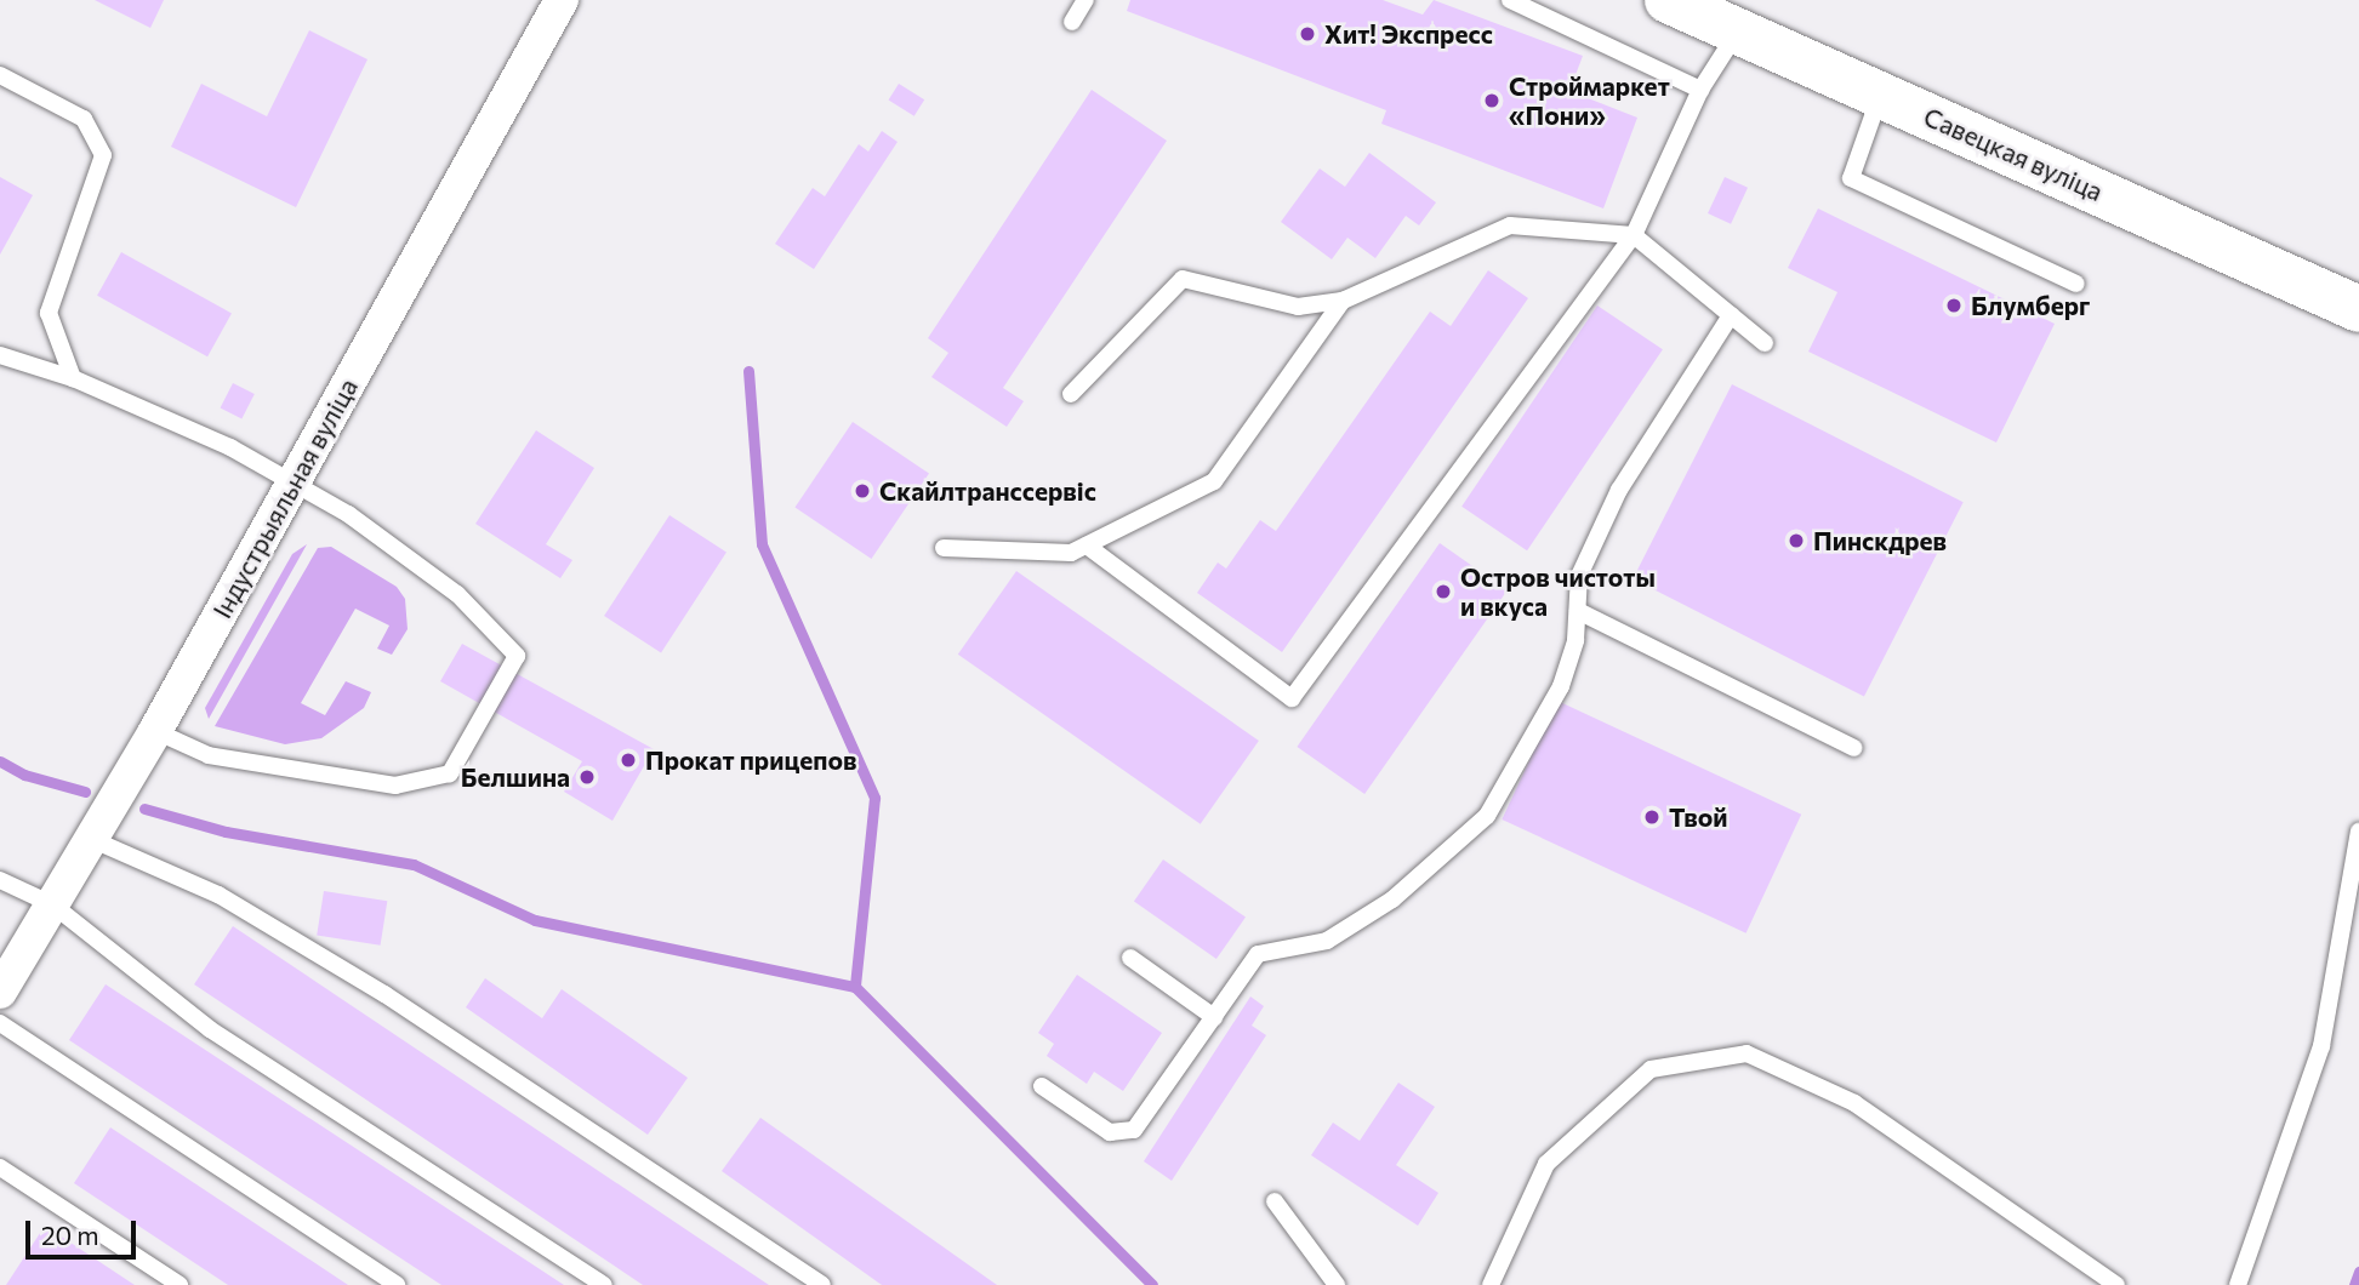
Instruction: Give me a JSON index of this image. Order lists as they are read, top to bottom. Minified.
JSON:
{"streets":{"street":["Савецкая вуліца","Індустрыяльная вуліца"]},"places":["Хит! Экспресс","Строймаркет «Пони»","Блумберг","Скайлтранссервіс","Пинскдрев","Остров чистоты и вкуса","Прокат прицепов","Белшина","Твой"],"scale_bar":"20 m"}
